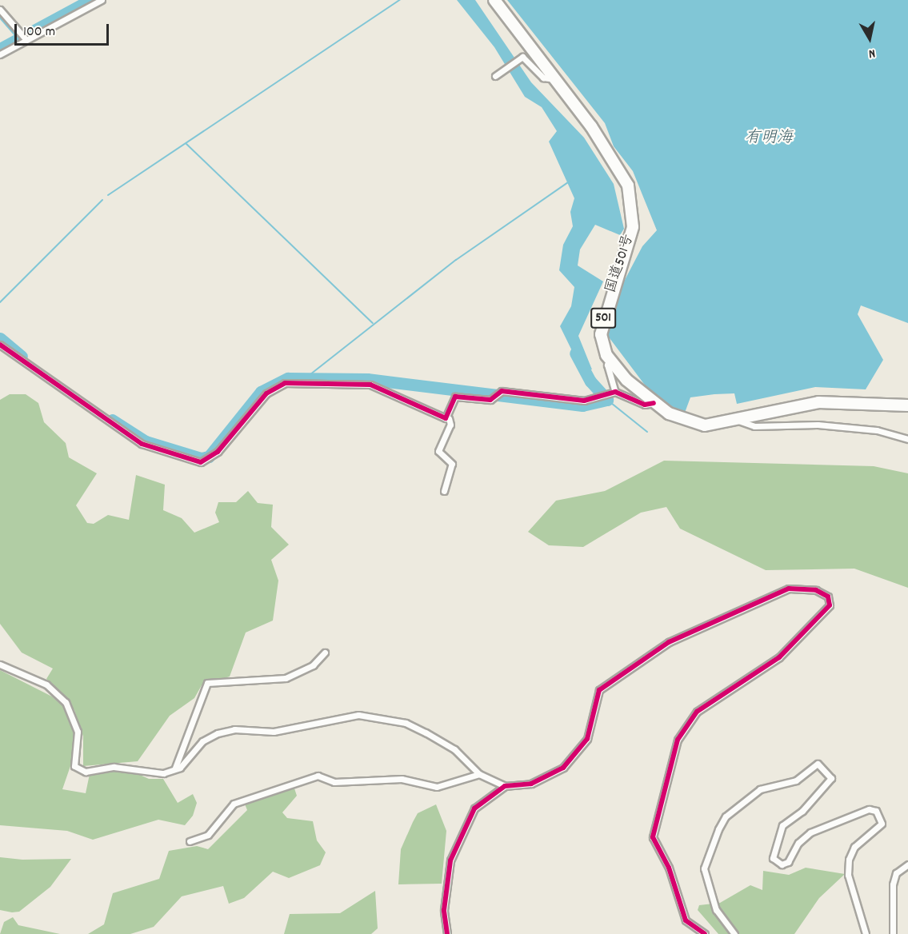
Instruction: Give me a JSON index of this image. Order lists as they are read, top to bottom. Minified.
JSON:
{"streets":{"highway":["国道501号","501"]},"water":["有明海"],"scale_bar":"100 m","north":"bottom"}
